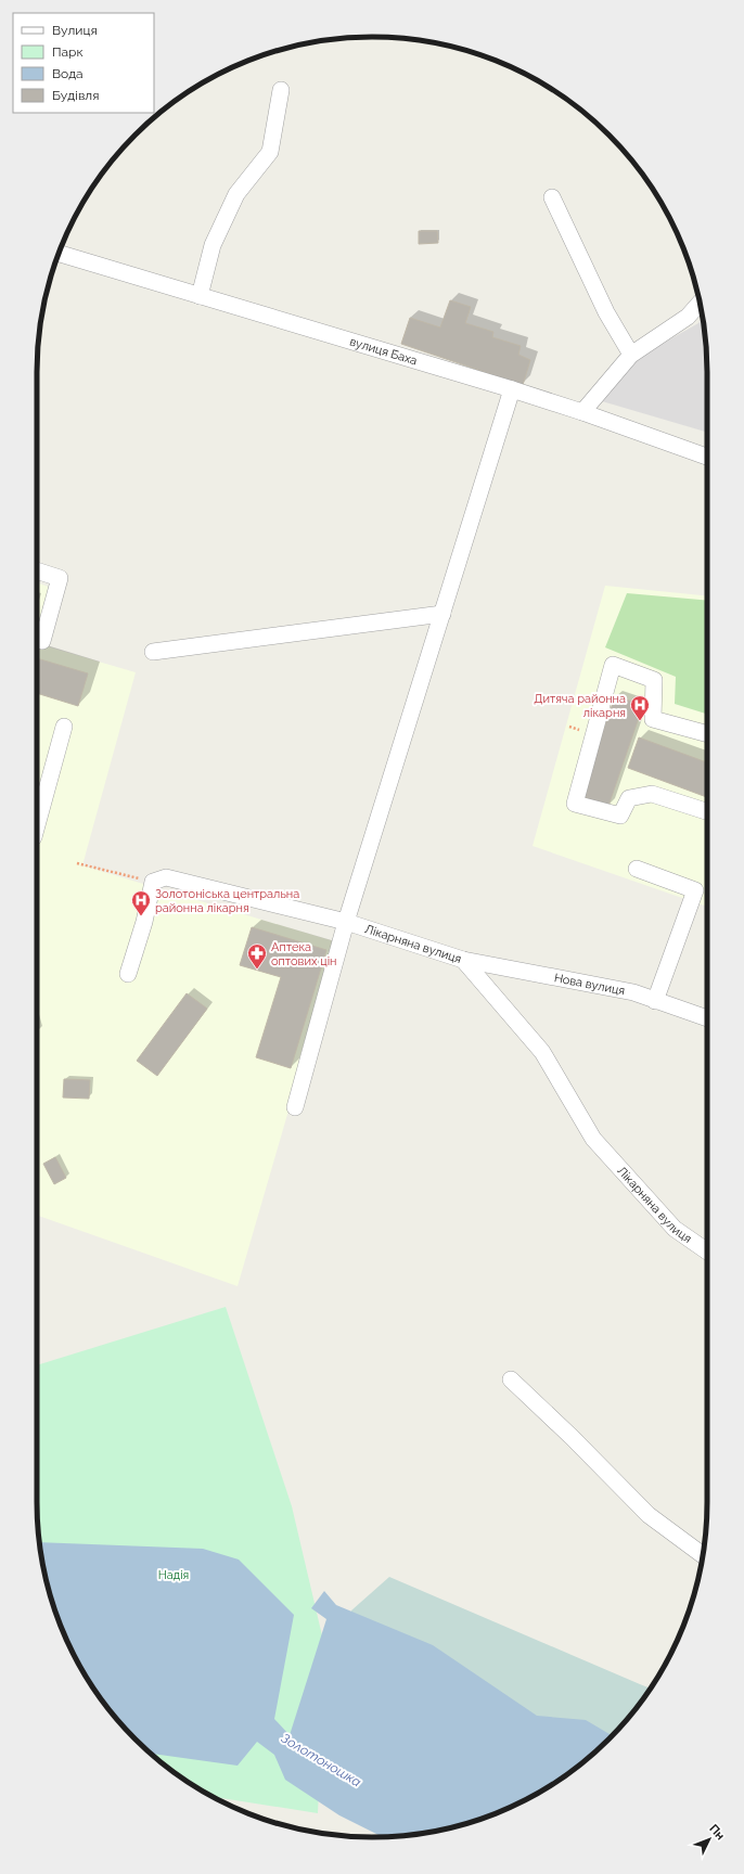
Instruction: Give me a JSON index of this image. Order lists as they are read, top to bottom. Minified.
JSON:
{"streets":{"street":["вулиця Баха","Лікарняна вулиця","Нова вулиця"]},"crossings":[["Лікарняна вулиця","Нова вулиця"]],"water":["Золотоношка"],"parks":["Надія"],"places":{"hospital":["Дитяча районна лікарня","Золотоніська центральна районна лікарня"],"pharmacy":["Аптека оптових цін"]},"legend":["Вулиця","Парк","Вода","Будівля"],"north":"top right"}
